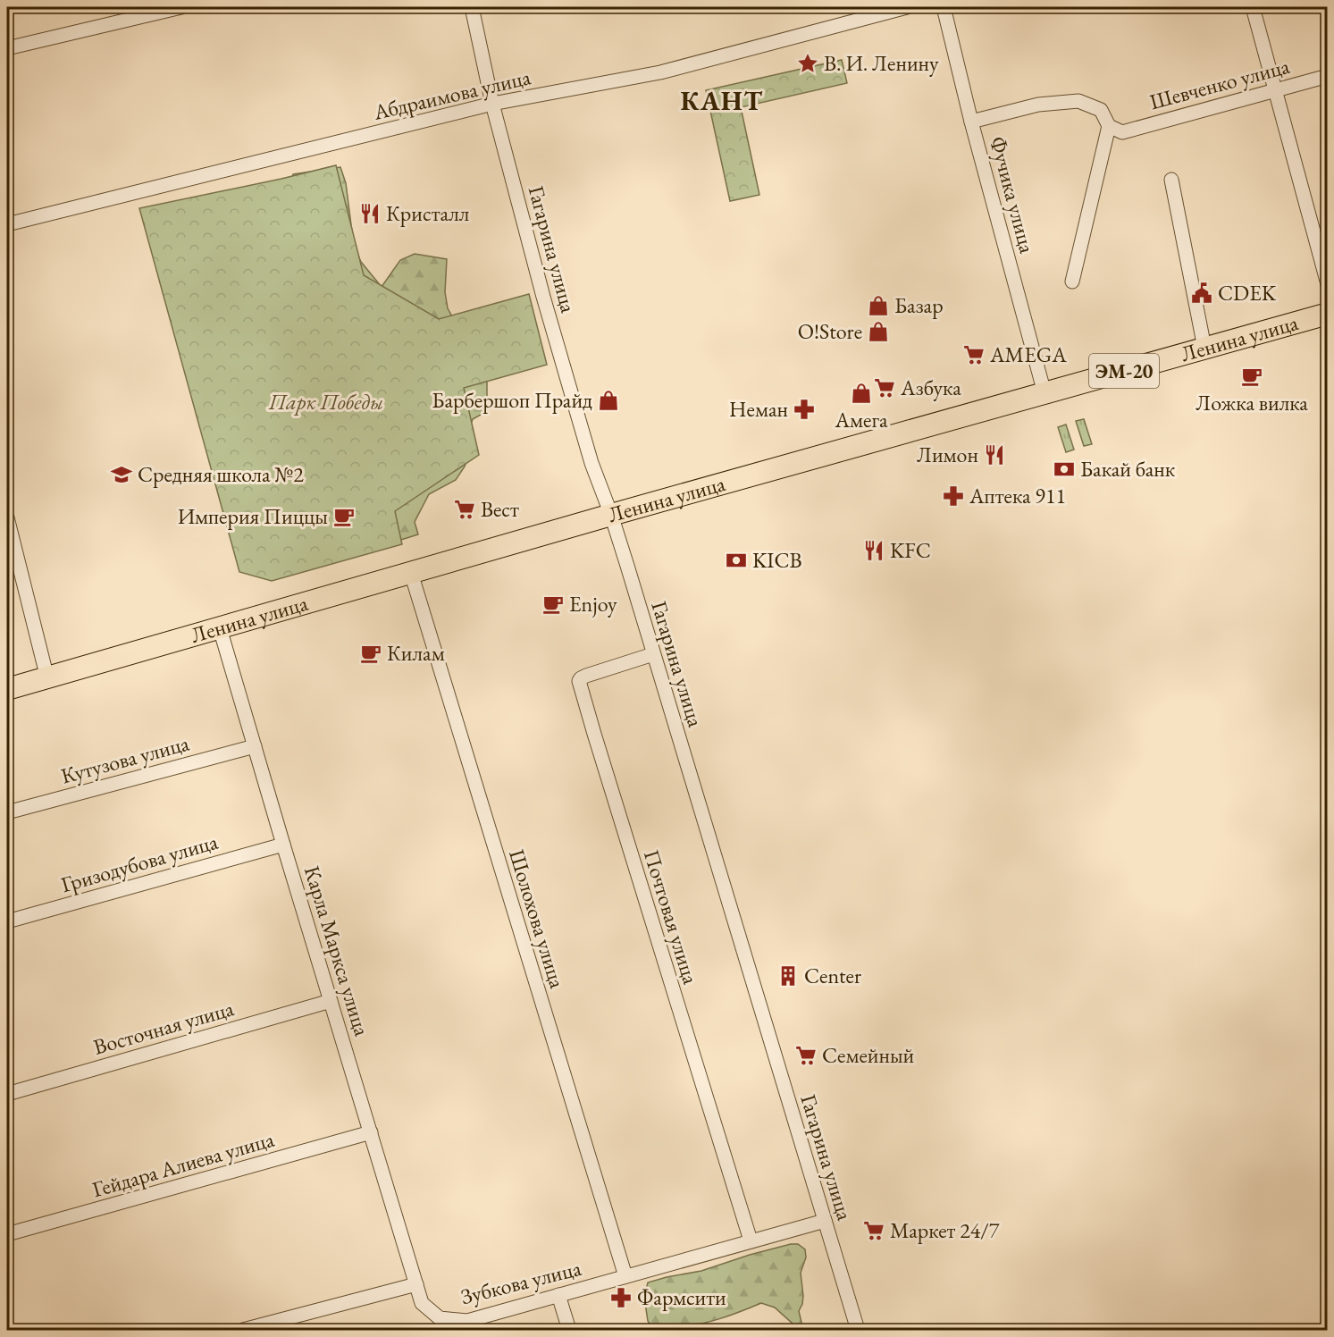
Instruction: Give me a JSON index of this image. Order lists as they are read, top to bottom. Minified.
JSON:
{"streets":{"main road":["Ленина улица","ЭМ-20"],"street":["Шевченко улица","Абдраимова улица","Фучика улица","Гагарина улица","Кутузова улица","Гризодубова улица","Почтовая улица","Шолохова улица","Карла Маркса улица","Восточная улица","Гейдара Алиева улица","Зубкова улица"]},"crossings":[["Абдраимова улица","Гагарина улица"],["Фучика улица","Ленина улица"],["Гагарина улица","Ленина улица"],["Гагарина улица","Почтовая улица"],["Гагарина улица","Зубкова улица"],["Ленина улица","Шолохова улица"],["Ленина улица","Карла Маркса улица"],["Кутузова улица","Карла Маркса улица"],["Гризодубова улица","Карла Маркса улица"],["Почтовая улица","Зубкова улица"],["Шолохова улица","Зубкова улица"],["Карла Маркса улица","Восточная улица"],["Карла Маркса улица","Гейдара Алиева улица"],["Карла Маркса улица","Зубкова улица"]],"districts":["КАНТ"],"parks":["Парк Победы"],"places":{"place":["В. И. Ленину"],"restaurant":["Кристалл","Лимон","KFC"],"public building":["CDEK"],"shop":["Базар","O!Store","Амега","Барбершоп Прайд"],"supermarket":["AMEGA","Азбука","Вест","Семейный","Маркет 24/7"],"cafe":["Ложка вилка","Империя Пиццы","Enjoy","Килам"],"pharmacy":["Неман","Аптека 911","Фармсити"],"bank":["Бакай банк","KICB"],"school or university":["Средняя школа №2"],"building":["Center"]}}
